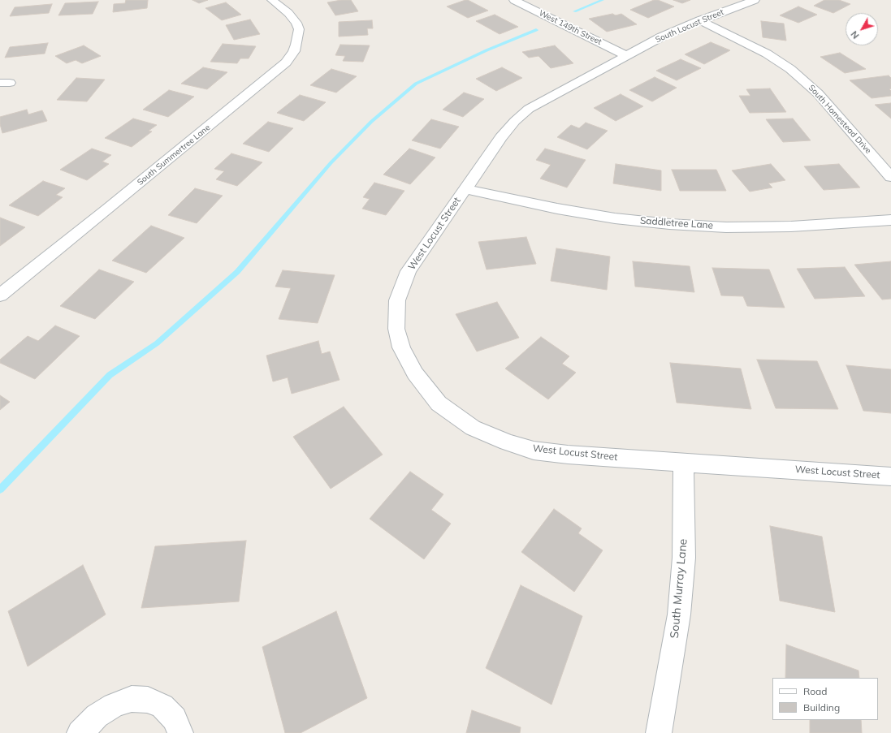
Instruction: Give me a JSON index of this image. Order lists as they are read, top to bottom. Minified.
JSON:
{"streets":{"street":["South Locust Street","West 149th Street","South Homestead Drive","South Summertree Lane","Saddletree Lane","West Locust Street","South Murray Lane"]},"crossings":[["South Locust Street","West 149th Street"],["South Locust Street","South Homestead Drive"],["South Locust Street","West Locust Street"],["West 149th Street","West Locust Street"],["Saddletree Lane","West Locust Street"],["West Locust Street","South Murray Lane"]],"legend":["Road","Building"],"north":"bottom left"}
